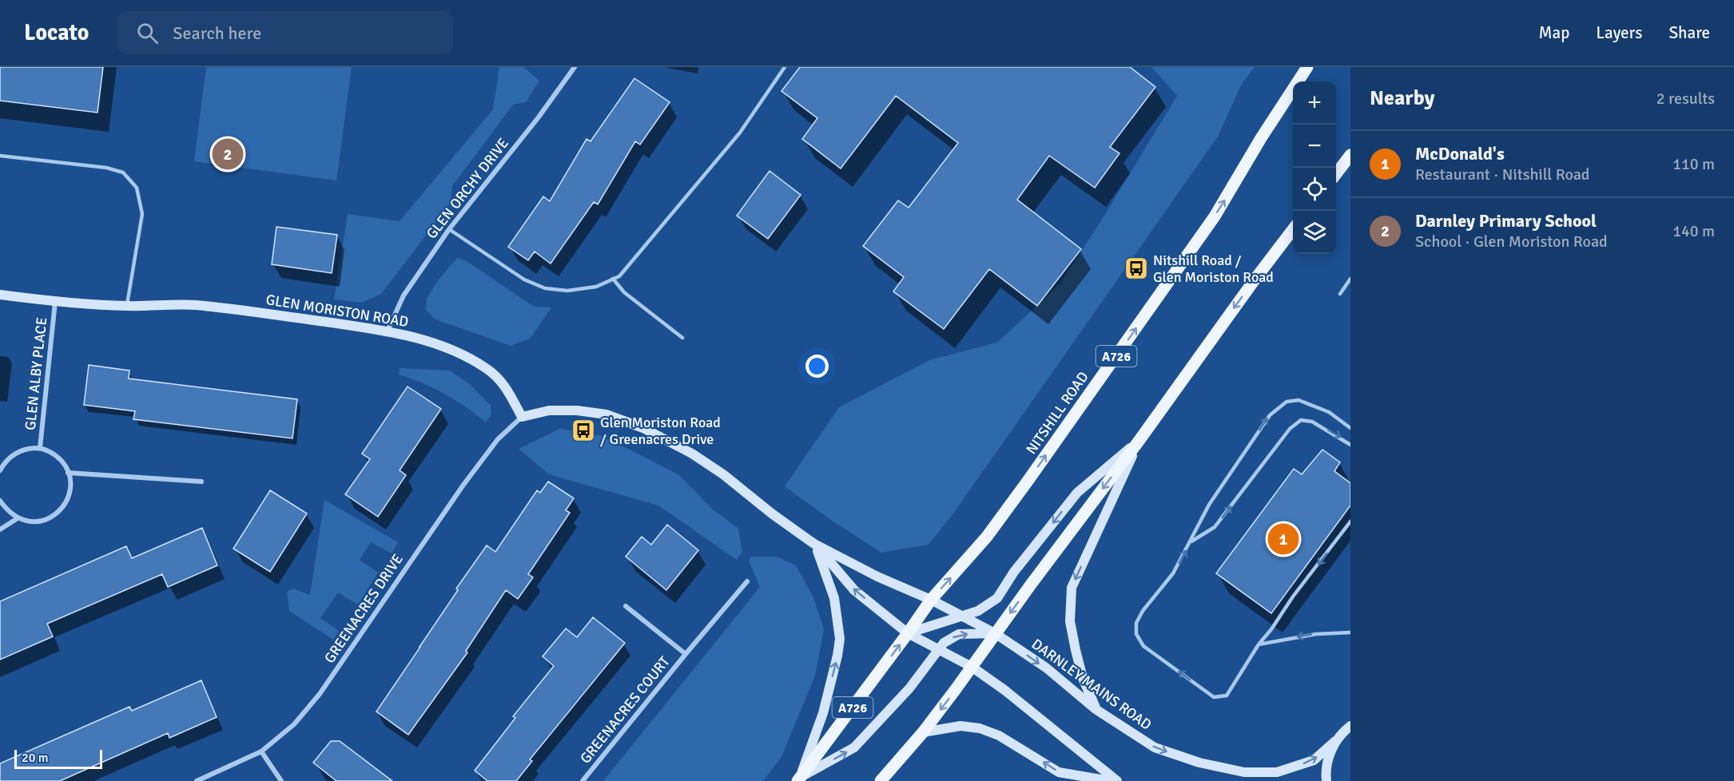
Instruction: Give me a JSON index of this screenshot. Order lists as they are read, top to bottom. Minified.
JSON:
{"streets":{"main road":["A726","NITSHILL ROAD"],"street":["GLEN ORCHY DRIVE","GLEN MORISTON ROAD","GLEN ALBY PLACE","GREENACRES DRIVE","DARNLEY MAINS ROAD","GREENACRES COURT"]},"crossings":[["GLEN ORCHY DRIVE","GLEN MORISTON ROAD"],["GLEN MORISTON ROAD","GLEN ALBY PLACE"],["GLEN MORISTON ROAD","GREENACRES DRIVE"]],"places":{"bus stop":["Nitshill Road / Glen Moriston Road","Glen Moriston Road / Greenacres Drive"]},"scale_bar":"20 m","page":{"header":"Locato","search":"Search here","nav":["Map","Layers","Share"],"heading":["Nearby","2 results"],"map_buttons":["+","−"],"list":[{"mark":"1","name":"McDonald's","note":"Restaurant · Nitshill Road","value":"110 m"},{"mark":"2","name":"Darnley Primary School","note":"School · Glen Moriston Road","value":"140 m"}],"pins":["2","1"],"scale":"20 m"}}
